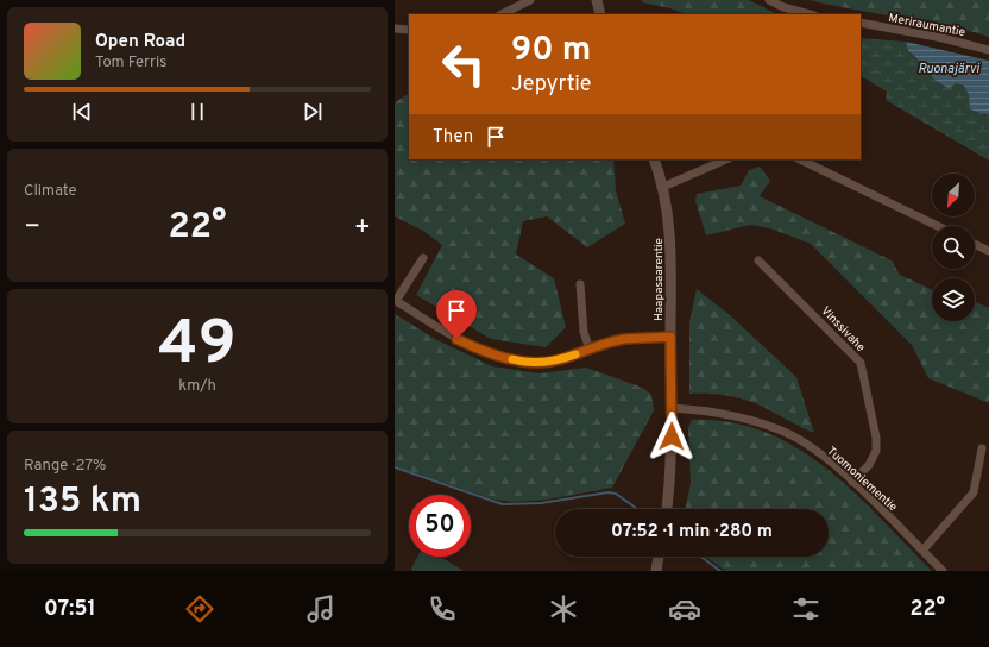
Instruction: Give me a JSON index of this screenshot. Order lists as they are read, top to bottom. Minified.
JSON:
{"streets":{"main road":["Haapasaarentie"],"street":["Meriraumantie","Vinssivahe","Tuomoniementie"]},"crossings":[["Haapasaarentie","Tuomoniementie"],["Vinssivahe","Tuomoniementie"]],"water":["Ruonajärvi"],"north":"bottom left","page":{"turn":["90 m","Jepyrtie"],"song":["Open Road","Tom Ferris"],"then":"Then","tile":["Climate",["49","km/h"],["Range · 27%","135 km"]],"heat":["−","22°","+"],"limit":"50","trip":"07:52 · 1 min · 280 m","tabs":["07:51","22°"]}}
